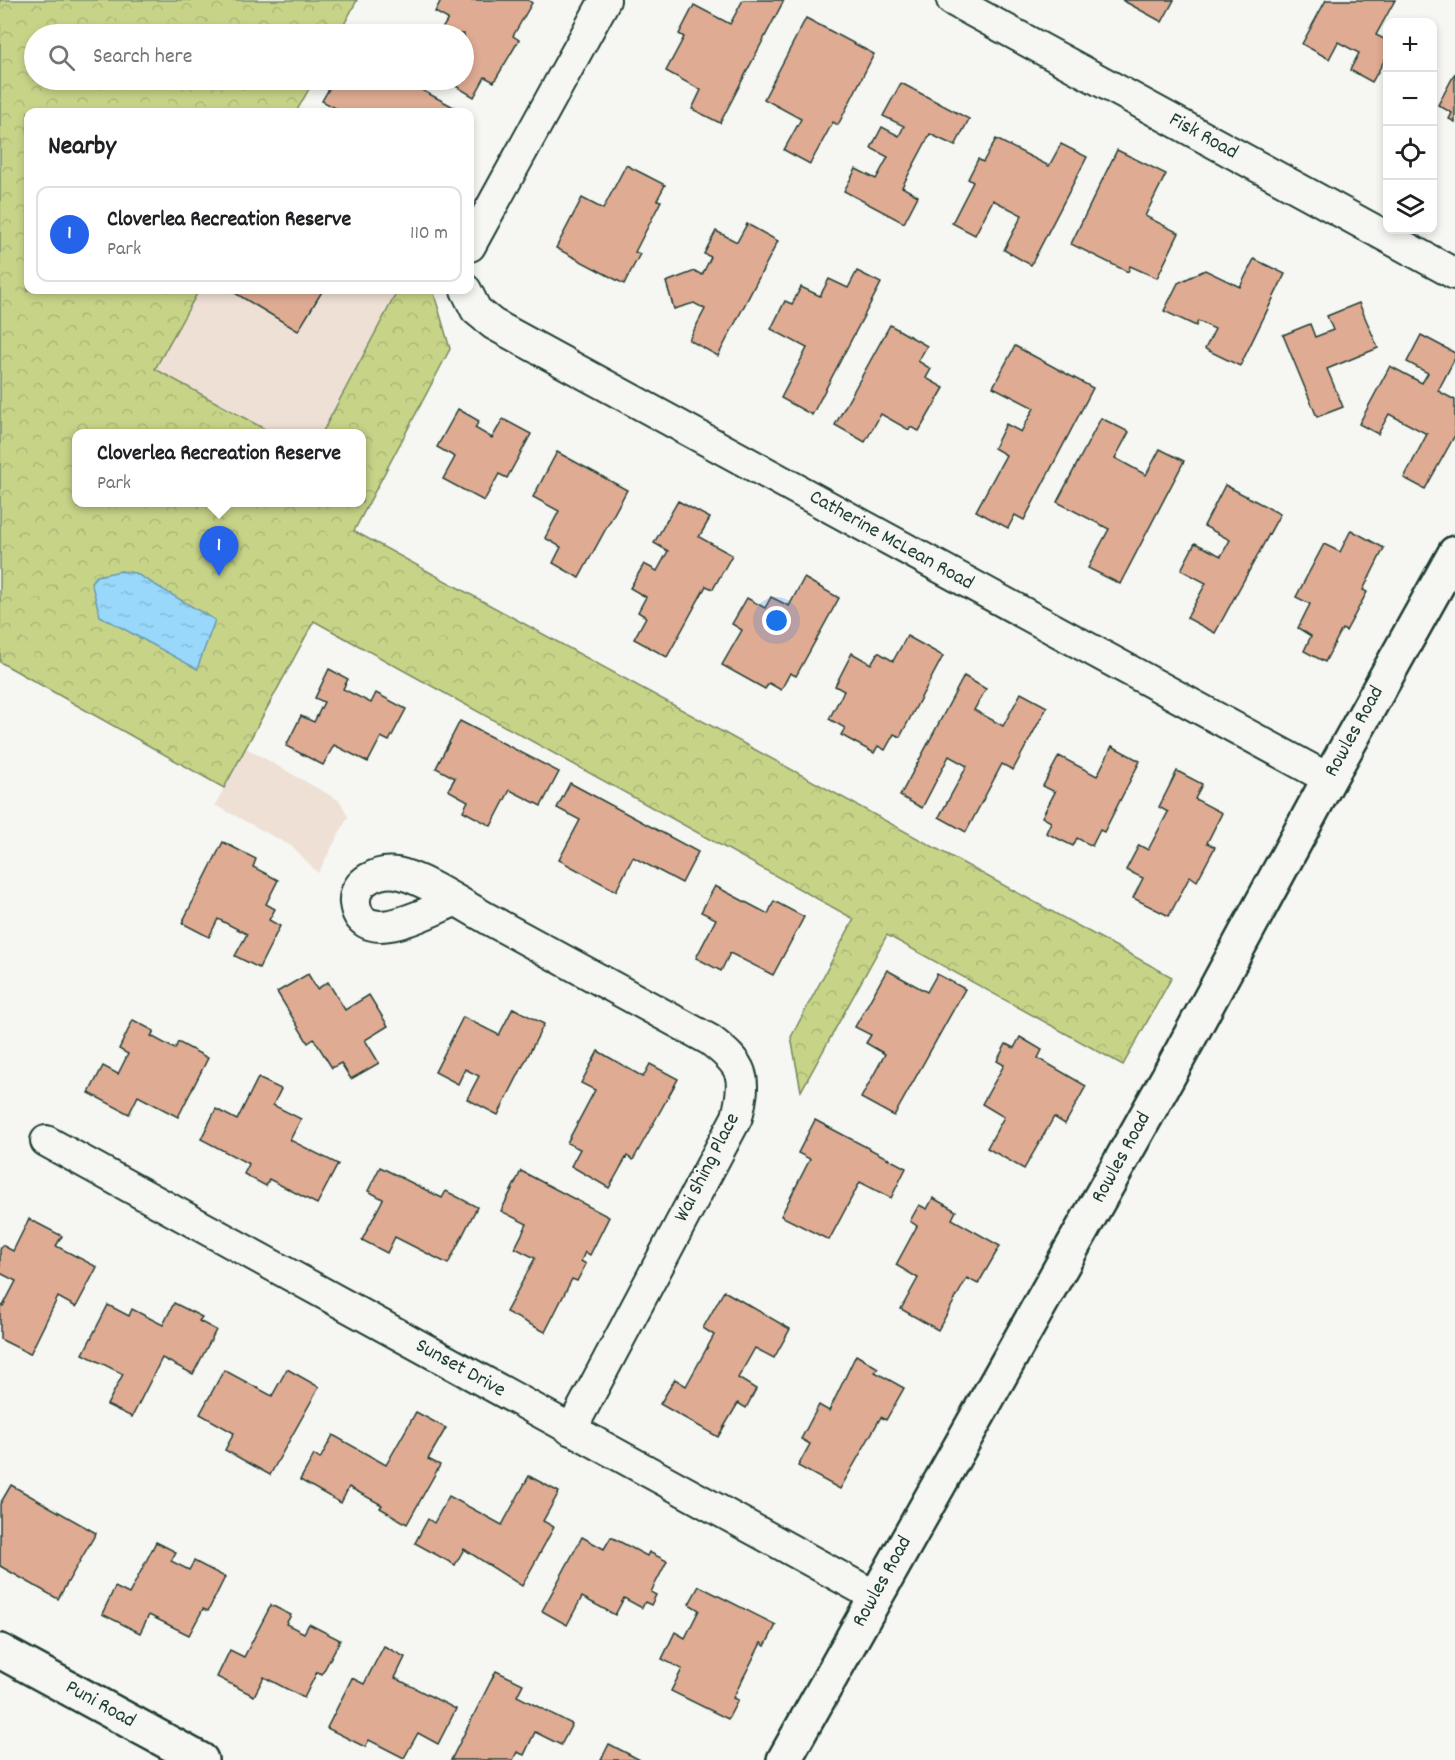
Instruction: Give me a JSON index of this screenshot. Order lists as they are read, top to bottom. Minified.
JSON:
{"streets":{"street":["Fisk Road","Catherine McLean Road","Rowles Road","Wai Shing Place","Sunset Drive","Puni Road"]},"crossings":[["Catherine McLean Road","Rowles Road"],["Rowles Road","Sunset Drive"],["Wai Shing Place","Sunset Drive"]],"page":{"map_buttons":["+","−"],"search":"Search here","heading":"Nearby","list":[{"mark":"1","name":"Cloverlea Recreation Reserve","note":"Park","value":"110 m"}],"popup":["Cloverlea Recreation Reserve","Park"],"pins":"1"}}
